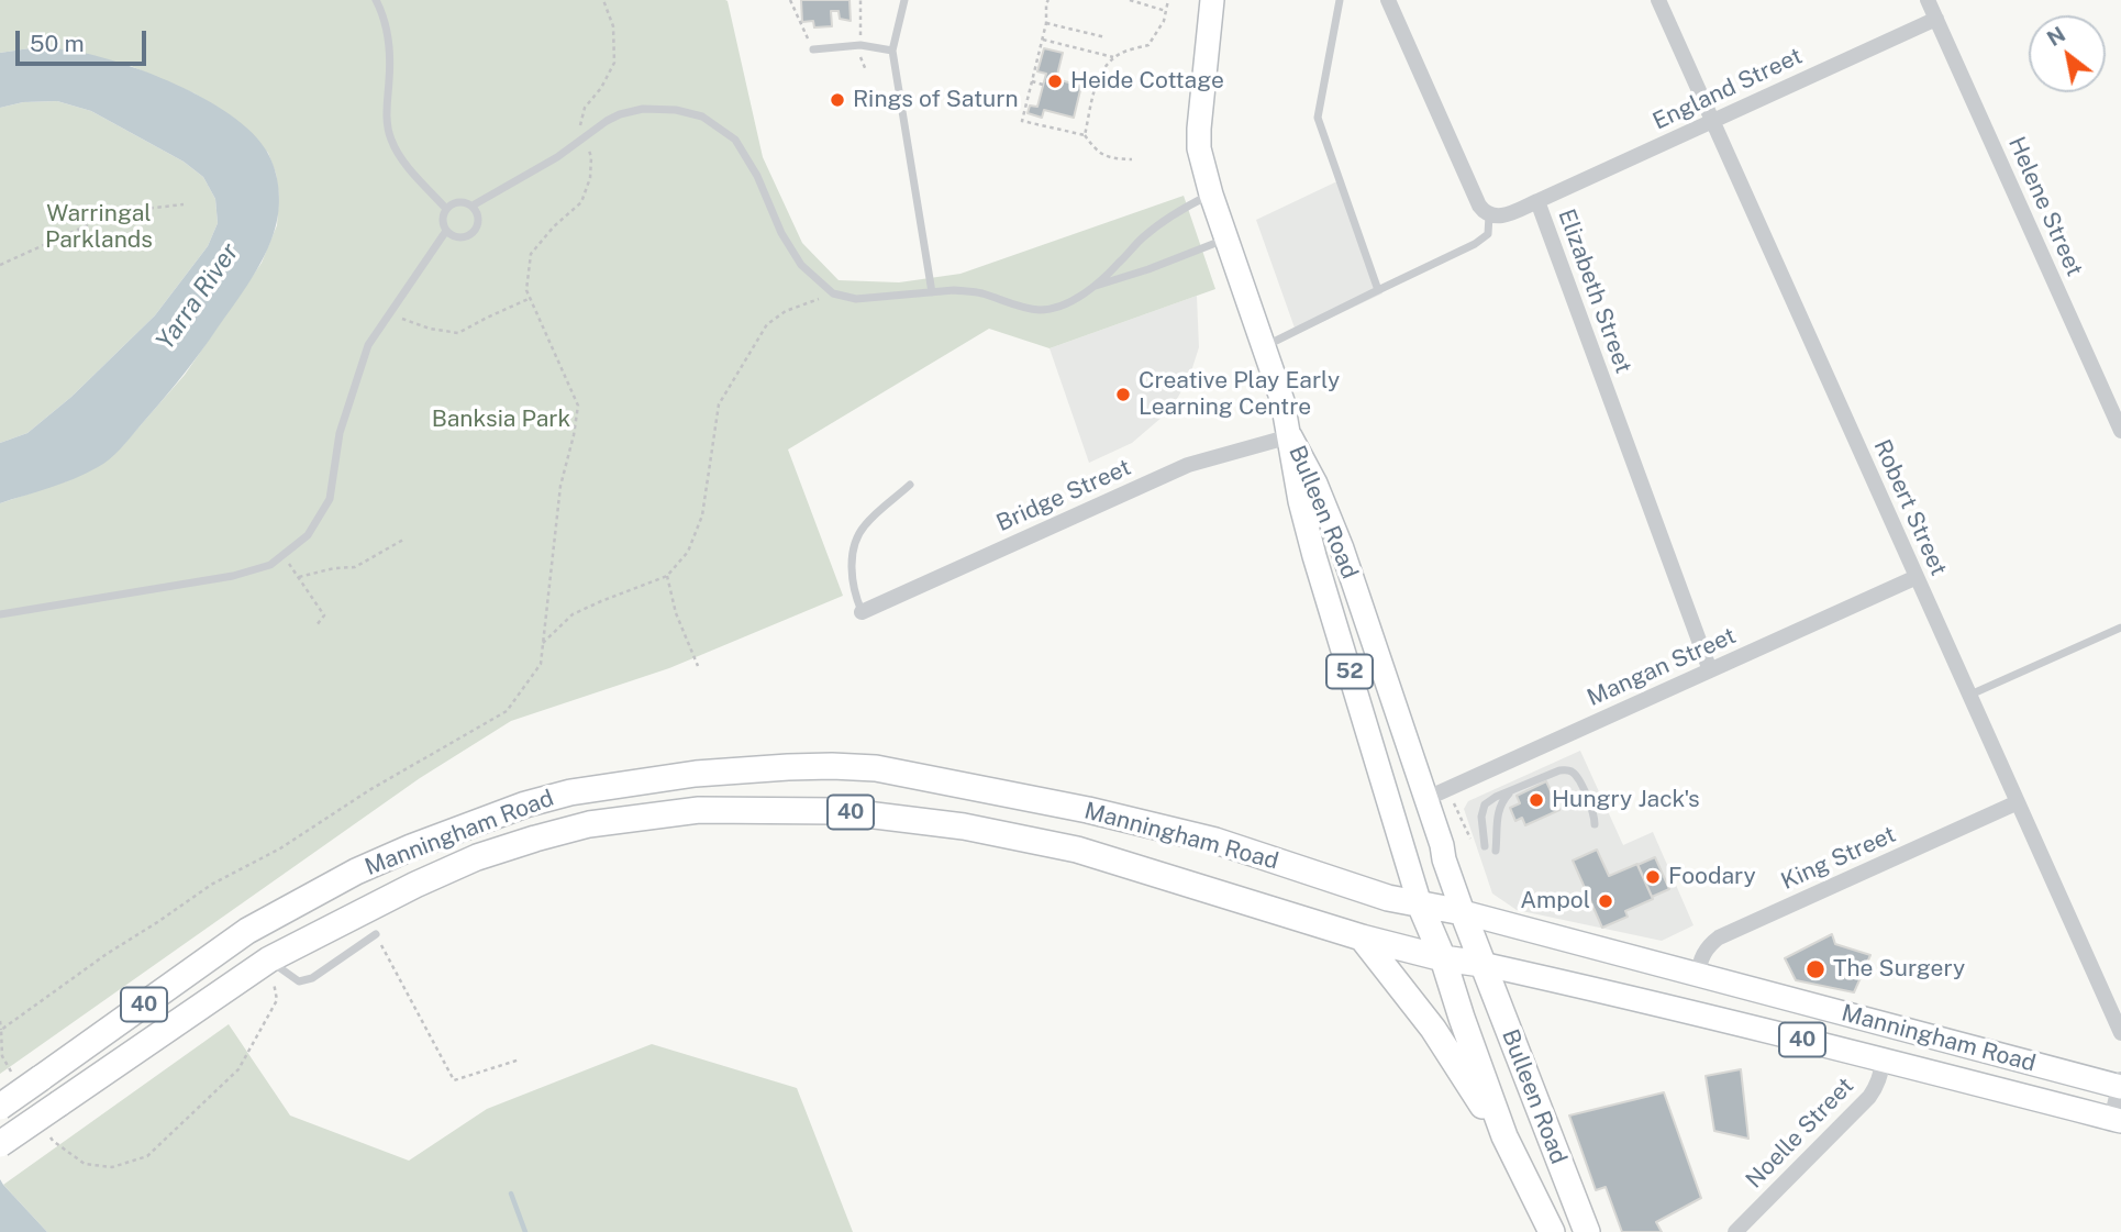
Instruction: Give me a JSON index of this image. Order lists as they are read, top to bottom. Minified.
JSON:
{"streets":{"highway":["Bulleen Road","52","40","Manningham Road"],"street":["England Street","Helene Street","Elizabeth Street","Bridge Street","Robert Street","Mangan Street","King Street","Noelle Street"]},"crossings":[["England Street","Helene Street"],["England Street","Elizabeth Street"],["England Street","Robert Street"],["Elizabeth Street","Mangan Street"],["Bridge Street","Bulleen Road"],["Bridge Street","52"],["Robert Street","Mangan Street"],["Robert Street","King Street"],["Bulleen Road","Mangan Street"],["Bulleen Road","52"],["Bulleen Road","Manningham Road"],["40","Manningham Road"],["Manningham Road","King Street"],["Manningham Road","Noelle Street"]],"water":["Yarra River"],"parks":["Warringal Parklands","Banksia Park"],"places":["Heide Cottage","Rings of Saturn","Creative Play Early Learning Centre","Hungry Jack's","Foodary","Ampol","The Surgery"],"scale_bar":"50 m","north":"top left"}
